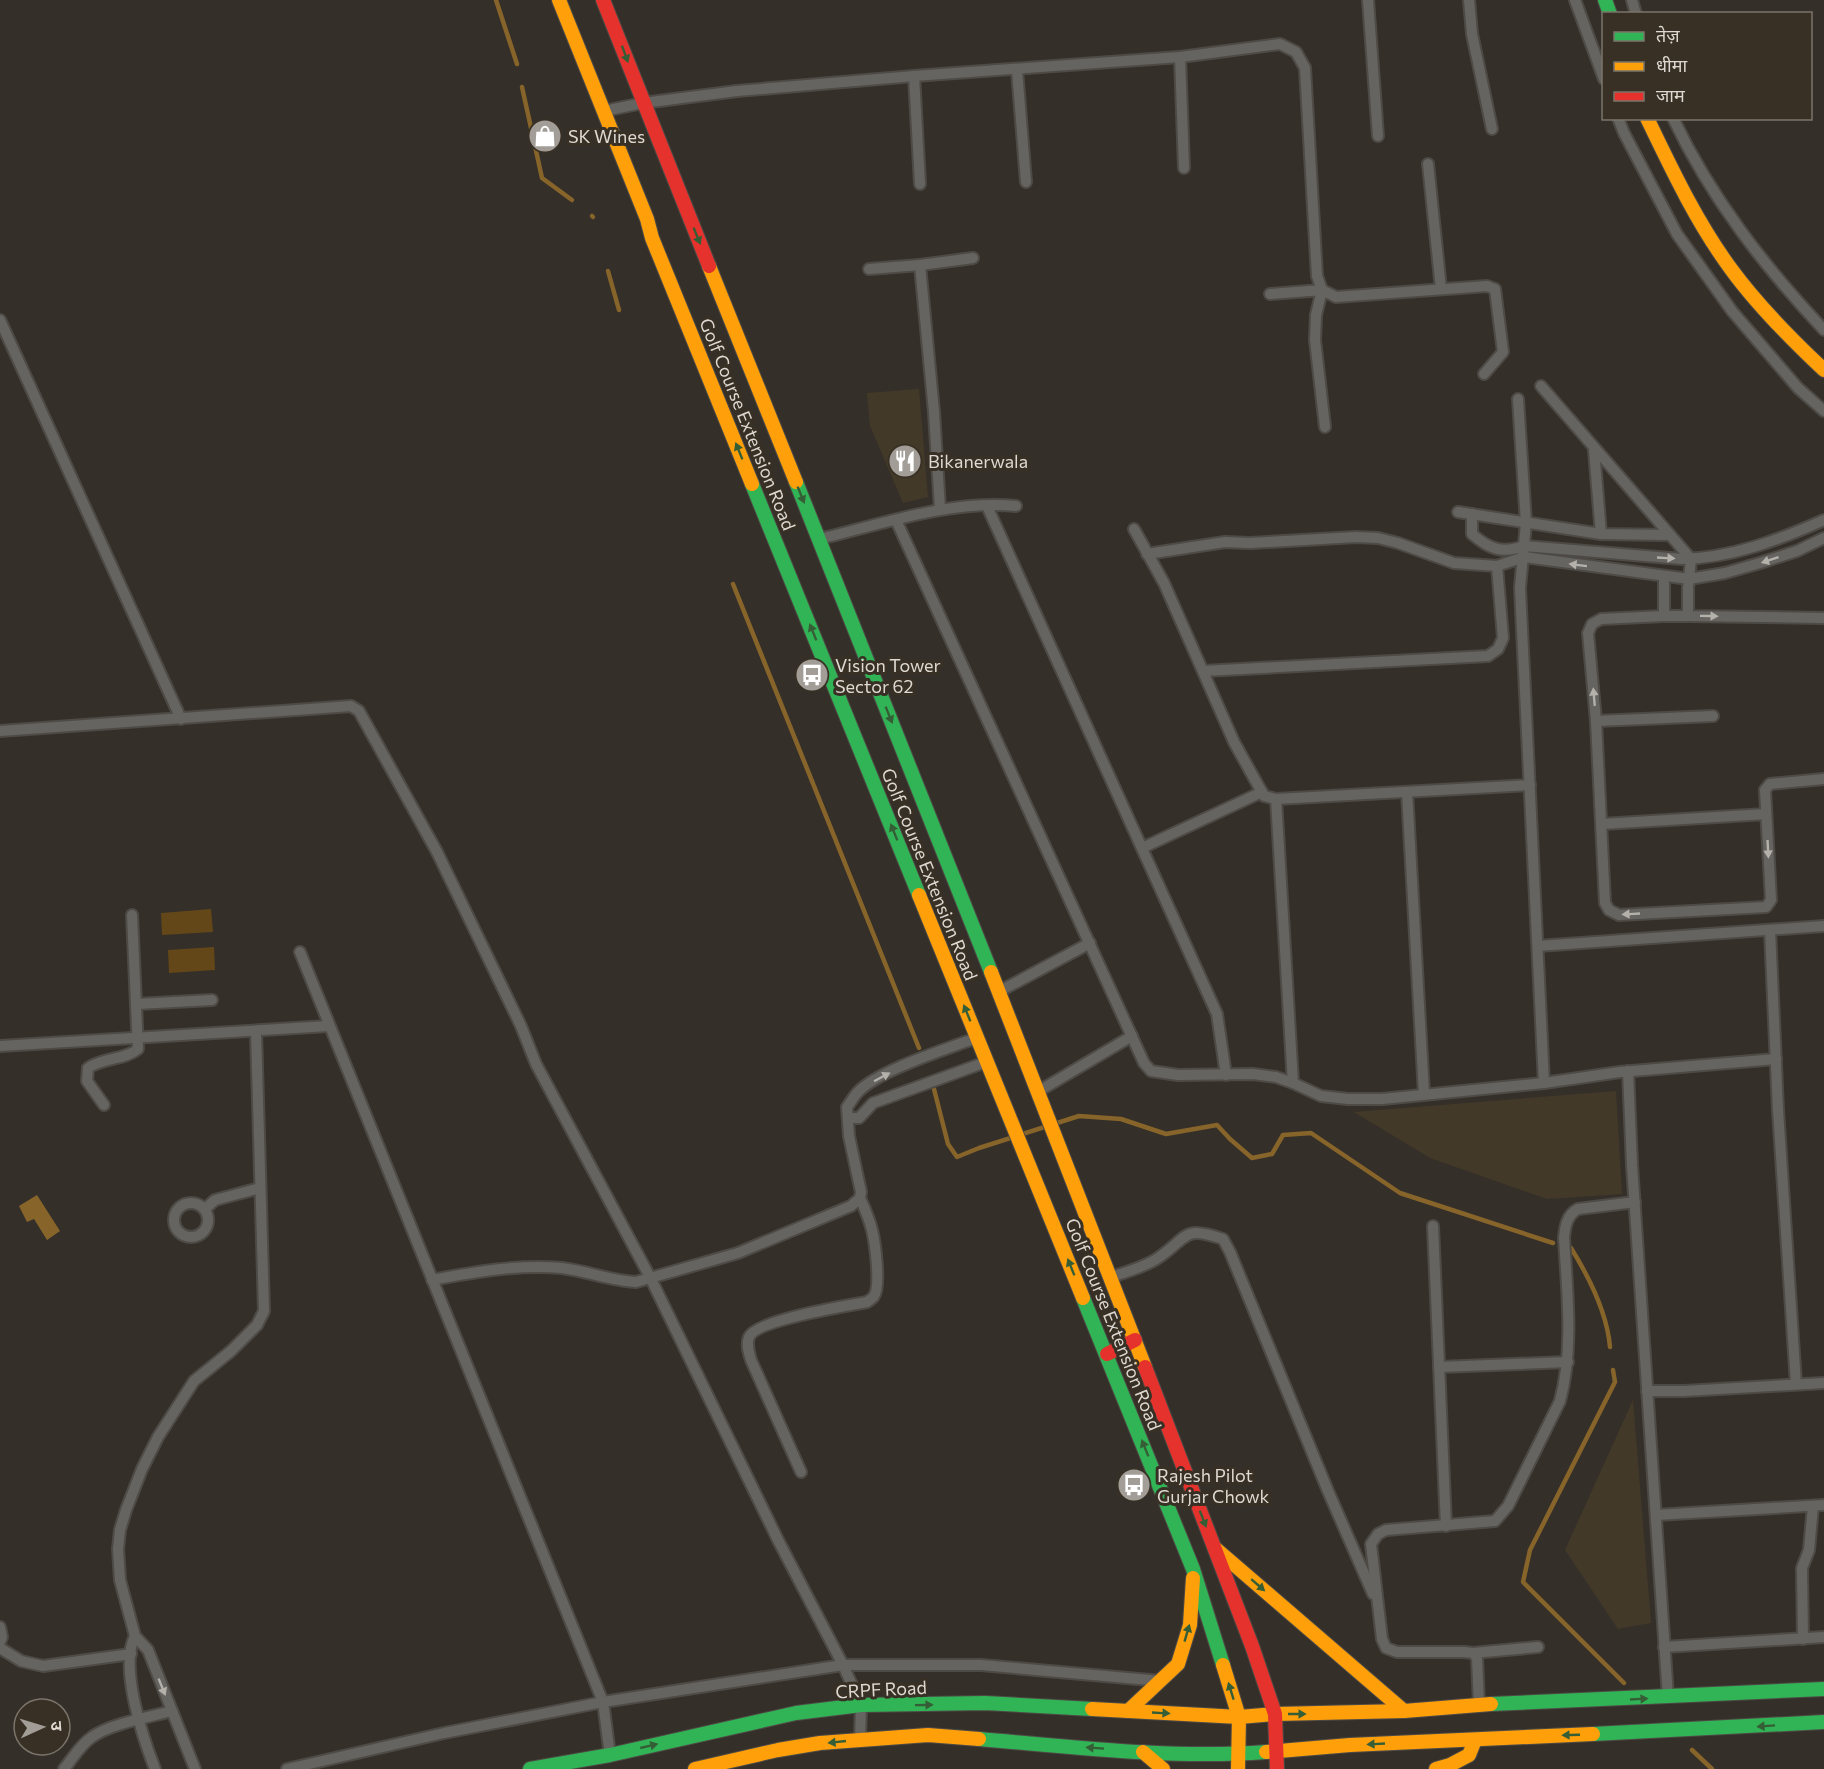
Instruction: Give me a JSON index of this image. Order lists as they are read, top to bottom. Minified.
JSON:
{"streets":{"main road":["Golf Course Extension Road","CRPF Road"]},"crossings":[["Golf Course Extension Road","CRPF Road"]],"places":{"shop":["SK Wines"],"restaurant":["Bikanerwala"],"bus stop":["Vision Tower Sector 62","Rajesh Pilot Gurjar Chowk"]},"legend":["तेज़","धीमा","जाम"],"north":"right"}
